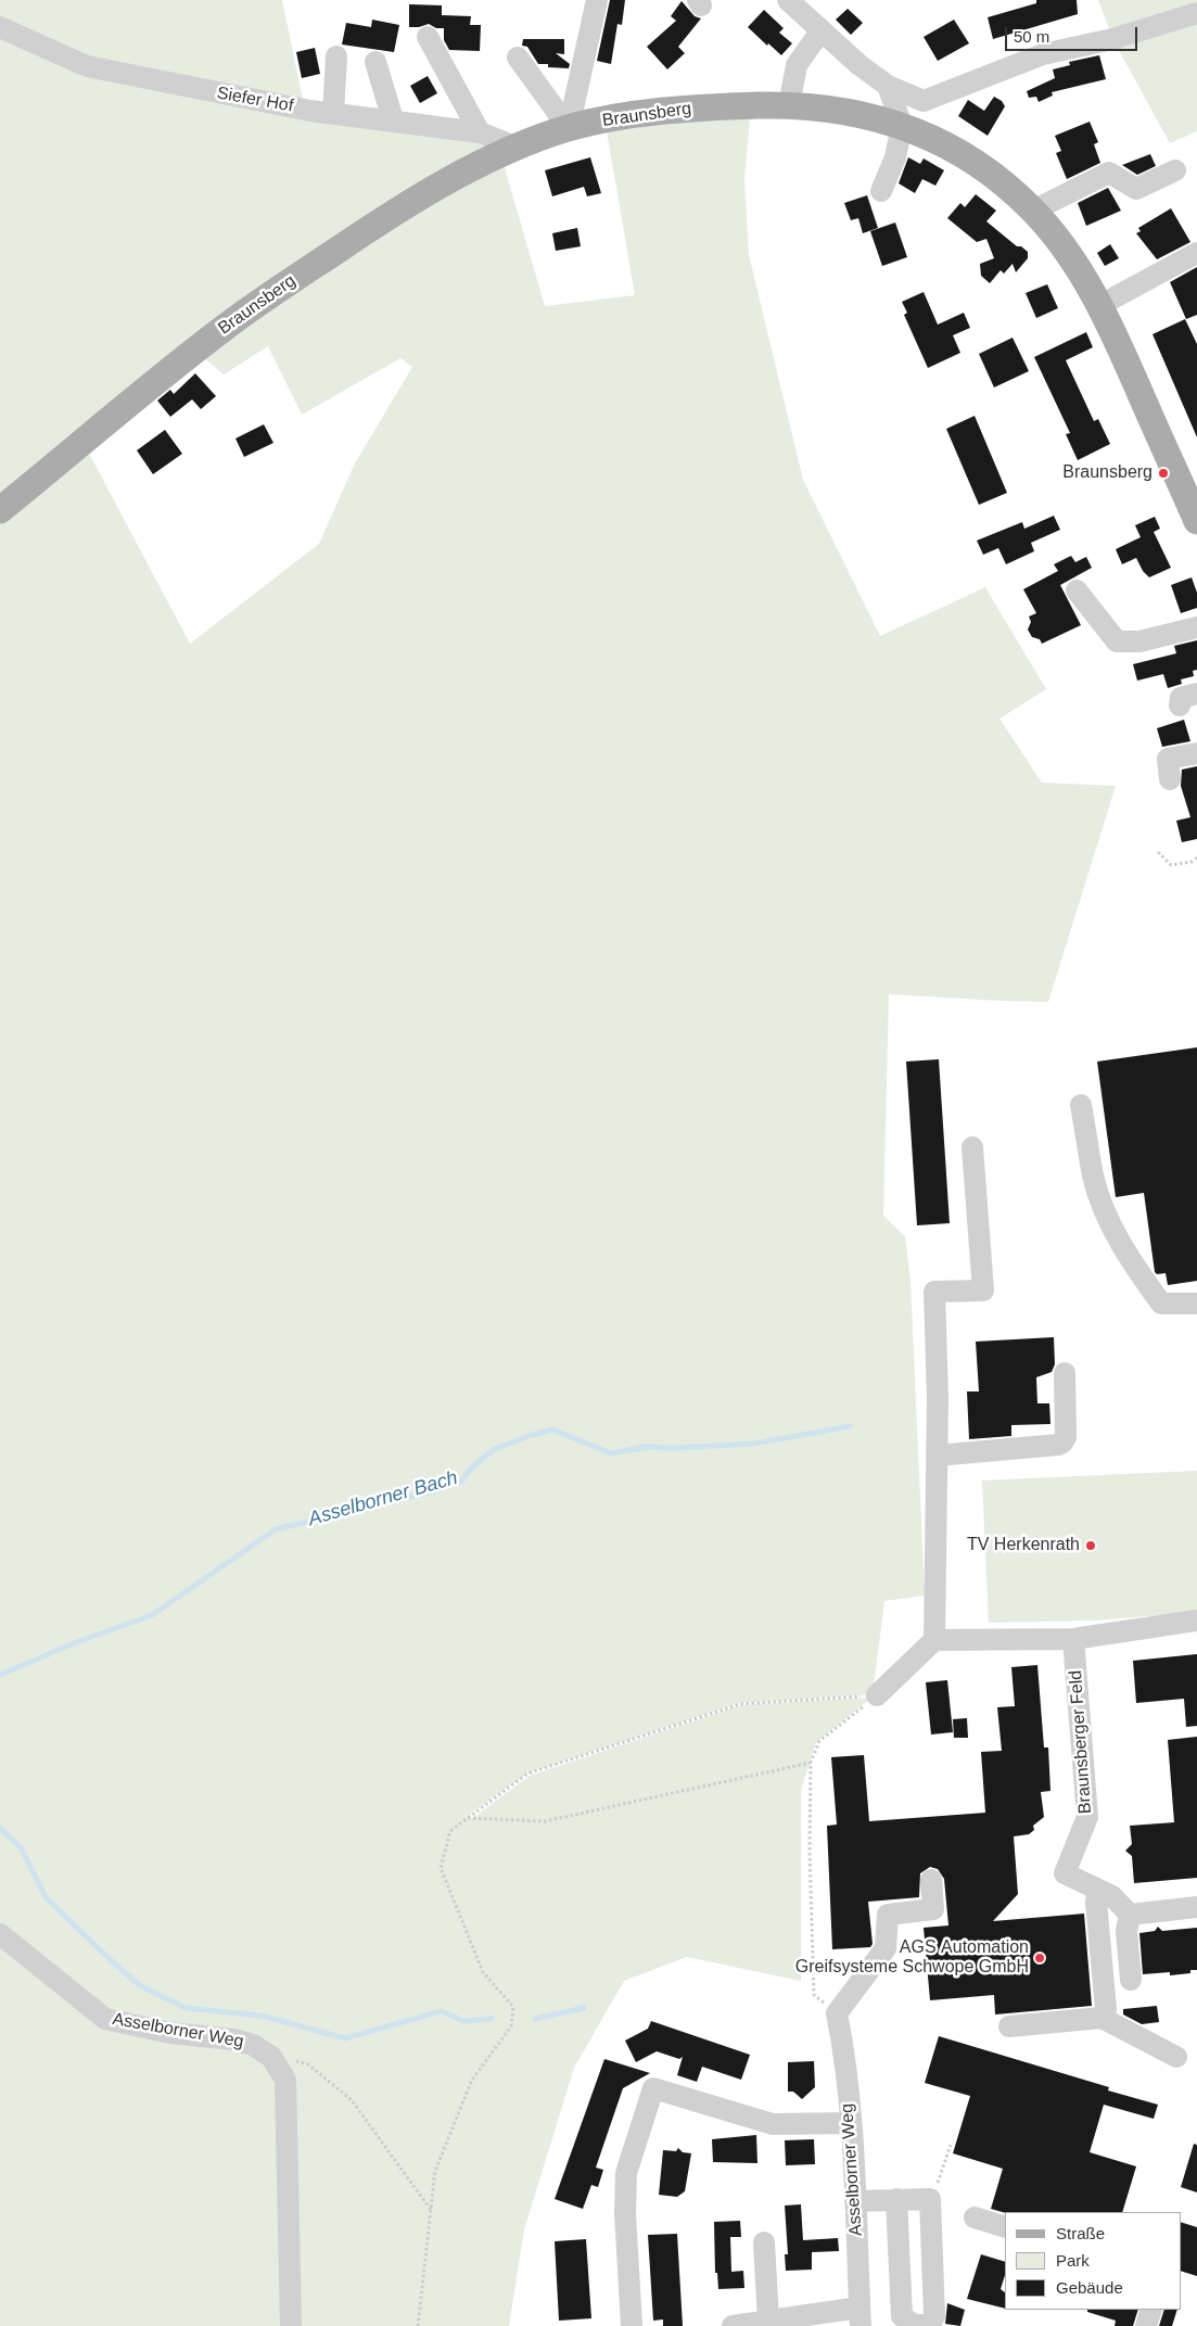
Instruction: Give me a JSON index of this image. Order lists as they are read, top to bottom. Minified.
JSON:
{"streets":{"main road":["Braunsberg"],"street":["Siefer Hof","Braunsberger Feld","Asselborner Weg"]},"crossings":[["Siefer Hof","Braunsberg"]],"water":["Asselborner Bach"],"places":["Braunsberg","TV Herkenrath","AGS Automation Greifsysteme Schwope GmbH"],"legend":["Straße","Park","Gebäude"],"scale_bar":"50 m"}
